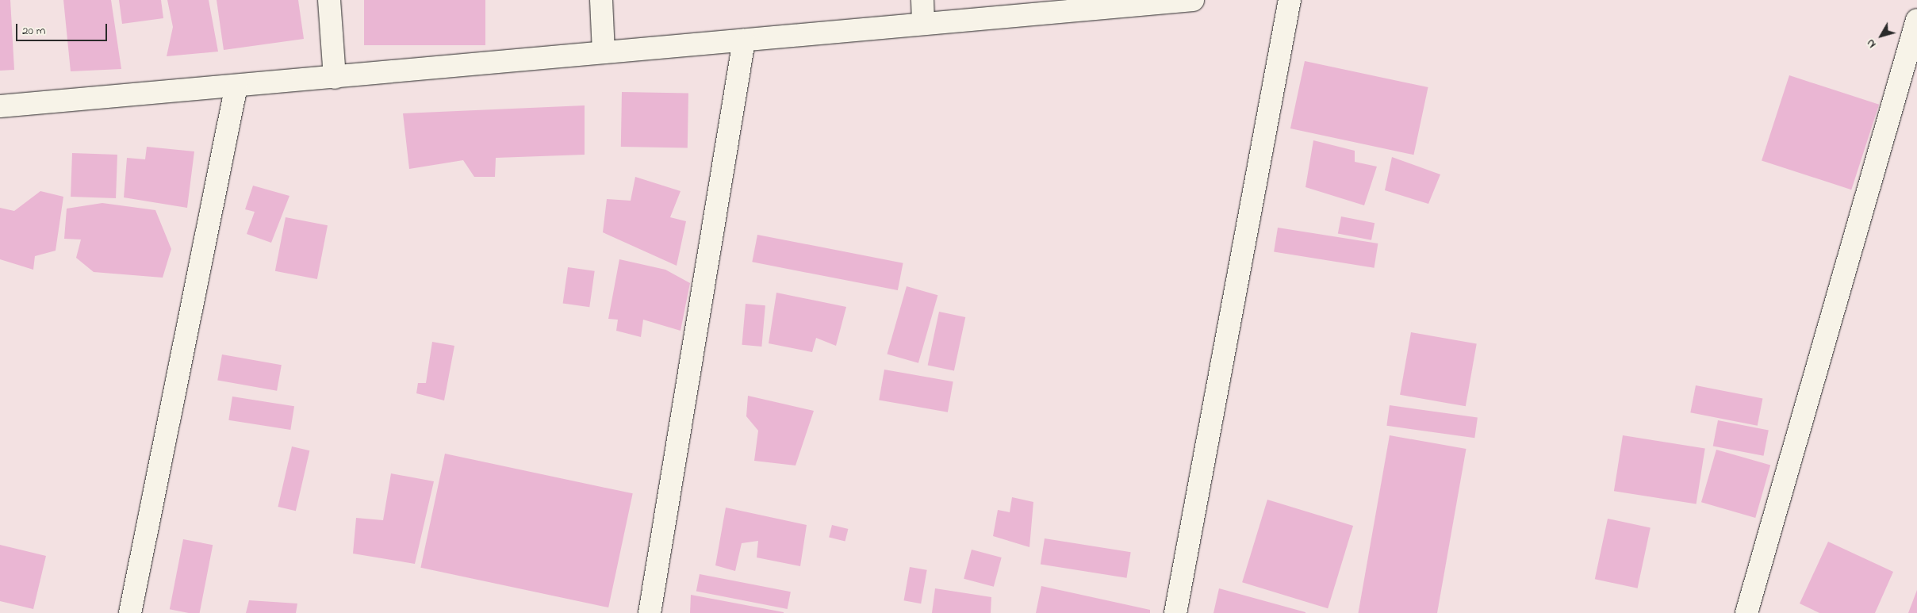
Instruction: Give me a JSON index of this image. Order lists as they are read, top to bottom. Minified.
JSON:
{"scale_bar":"20 m","north":"bottom left"}
